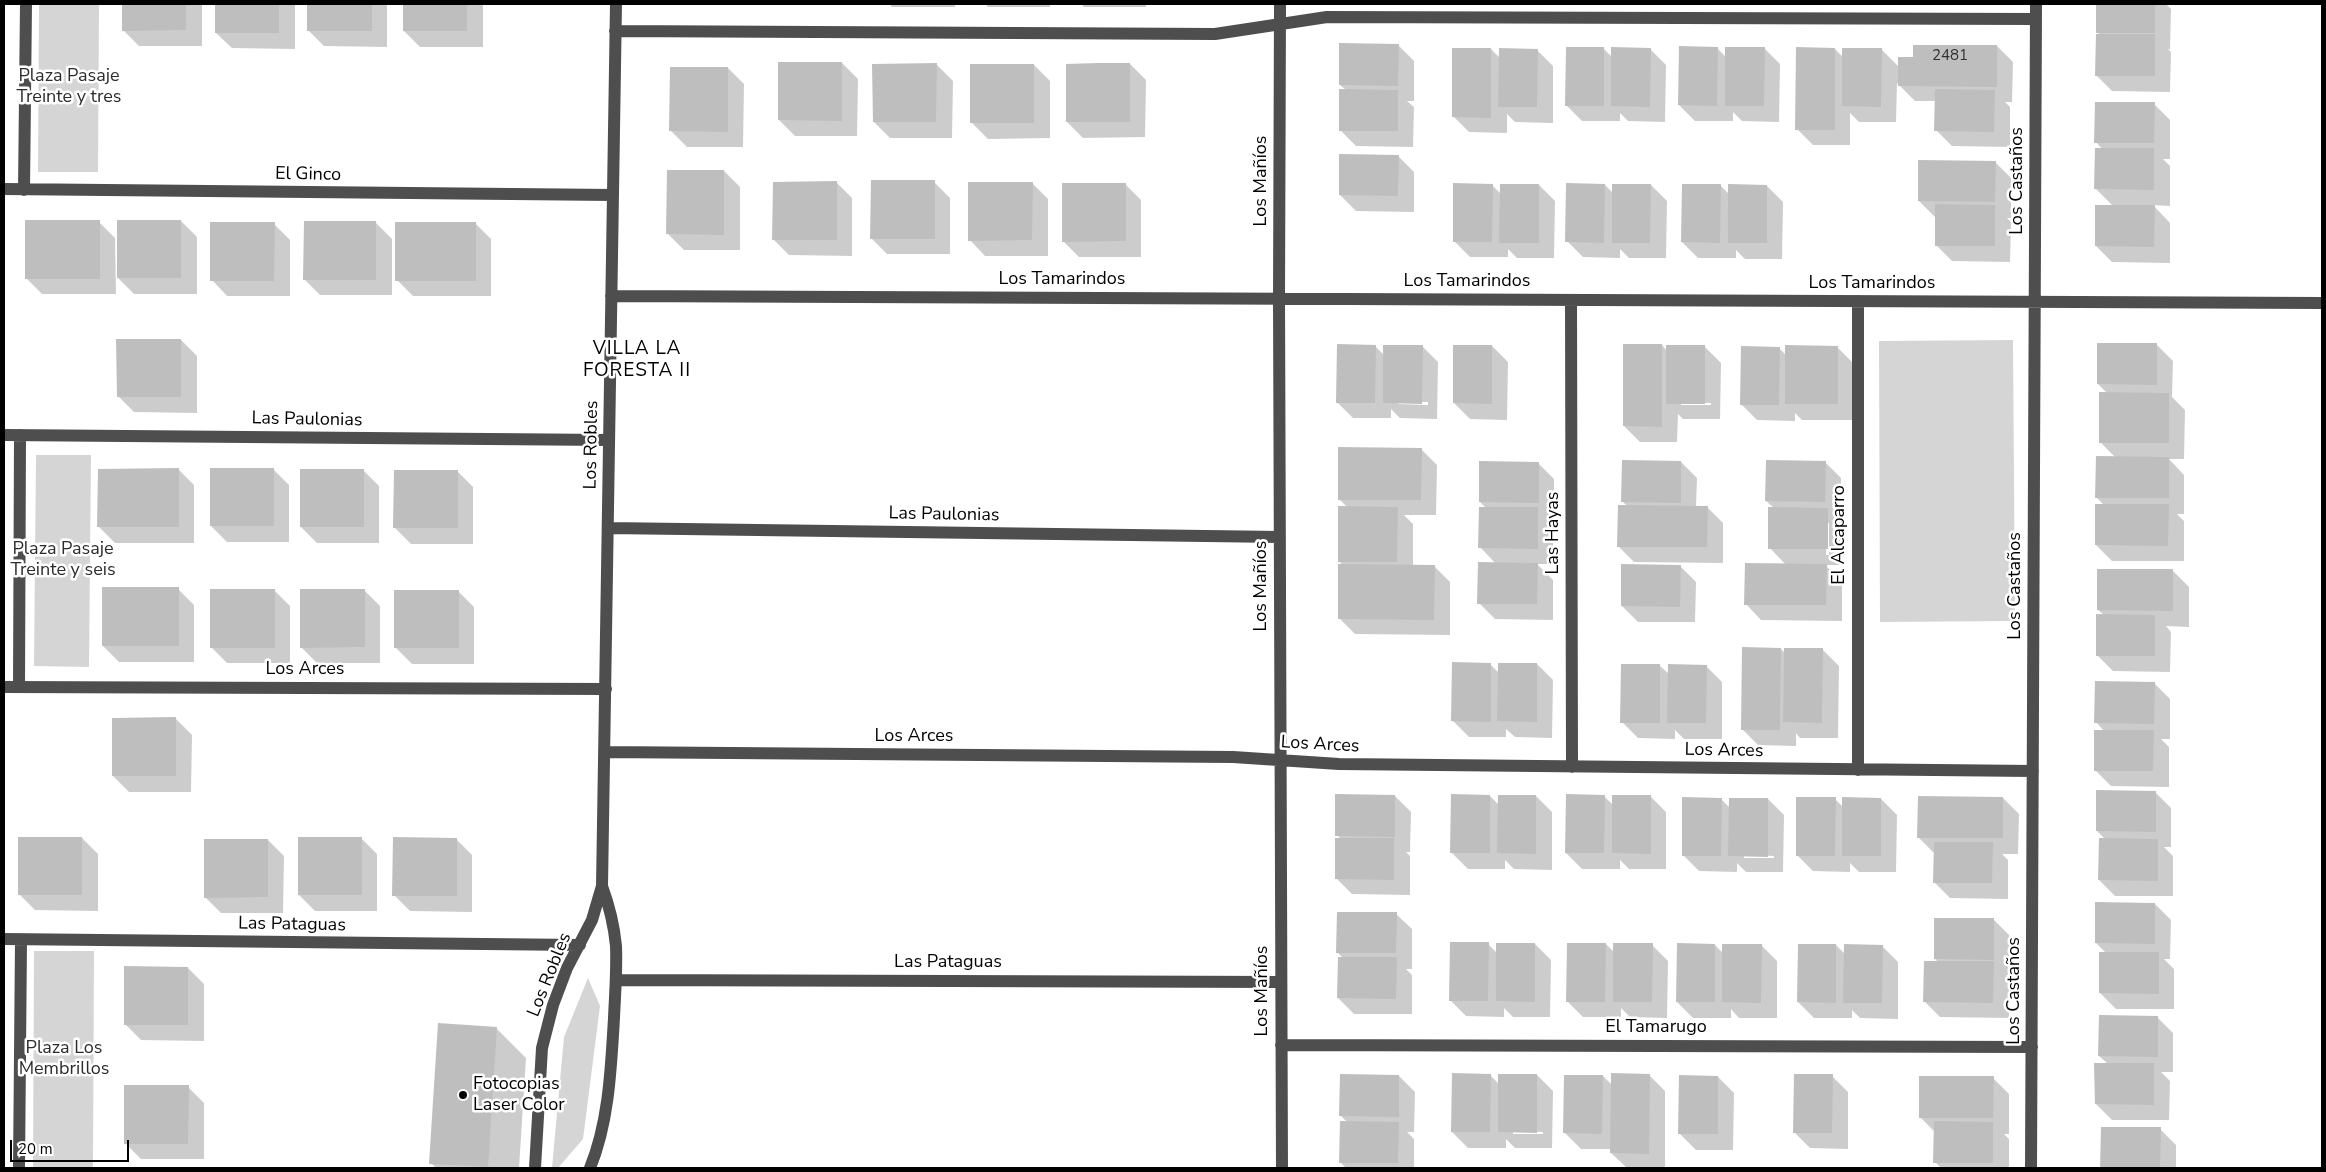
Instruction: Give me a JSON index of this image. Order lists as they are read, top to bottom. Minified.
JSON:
{"streets":{"street":["El Ginco","Los Mañíos","Los Castaños","Los Tamarindos","Las Paulonias","Los Robles","Las Hayas","El Alcaparro","Los Arces","Las Pataguas","El Tamarugo"]},"crossings":[["El Ginco","Los Robles"],["Los Mañíos","Los Tamarindos"],["Los Mañíos","Las Paulonias"],["Los Mañíos","Los Arces"],["Los Mañíos","Las Pataguas"],["Los Mañíos","El Tamarugo"],["Los Castaños","Los Tamarindos"],["Los Castaños","Los Arces"],["Los Castaños","El Tamarugo"],["Los Tamarindos","Los Robles"],["Los Tamarindos","Las Hayas"],["Los Tamarindos","El Alcaparro"],["Las Paulonias","Los Robles"],["Los Robles","Los Arces"],["Los Robles","Las Pataguas"],["Las Hayas","Los Arces"],["El Alcaparro","Los Arces"]],"districts":["VILLA LA FORESTA II"],"parks":["Plaza Pasaje Treinte y tres","Plaza Pasaje Treinte y seis","Plaza Los Membrillos"],"places":["Fotocopias Laser Color"],"house_numbers":["2481"],"scale_bar":"20 m"}
